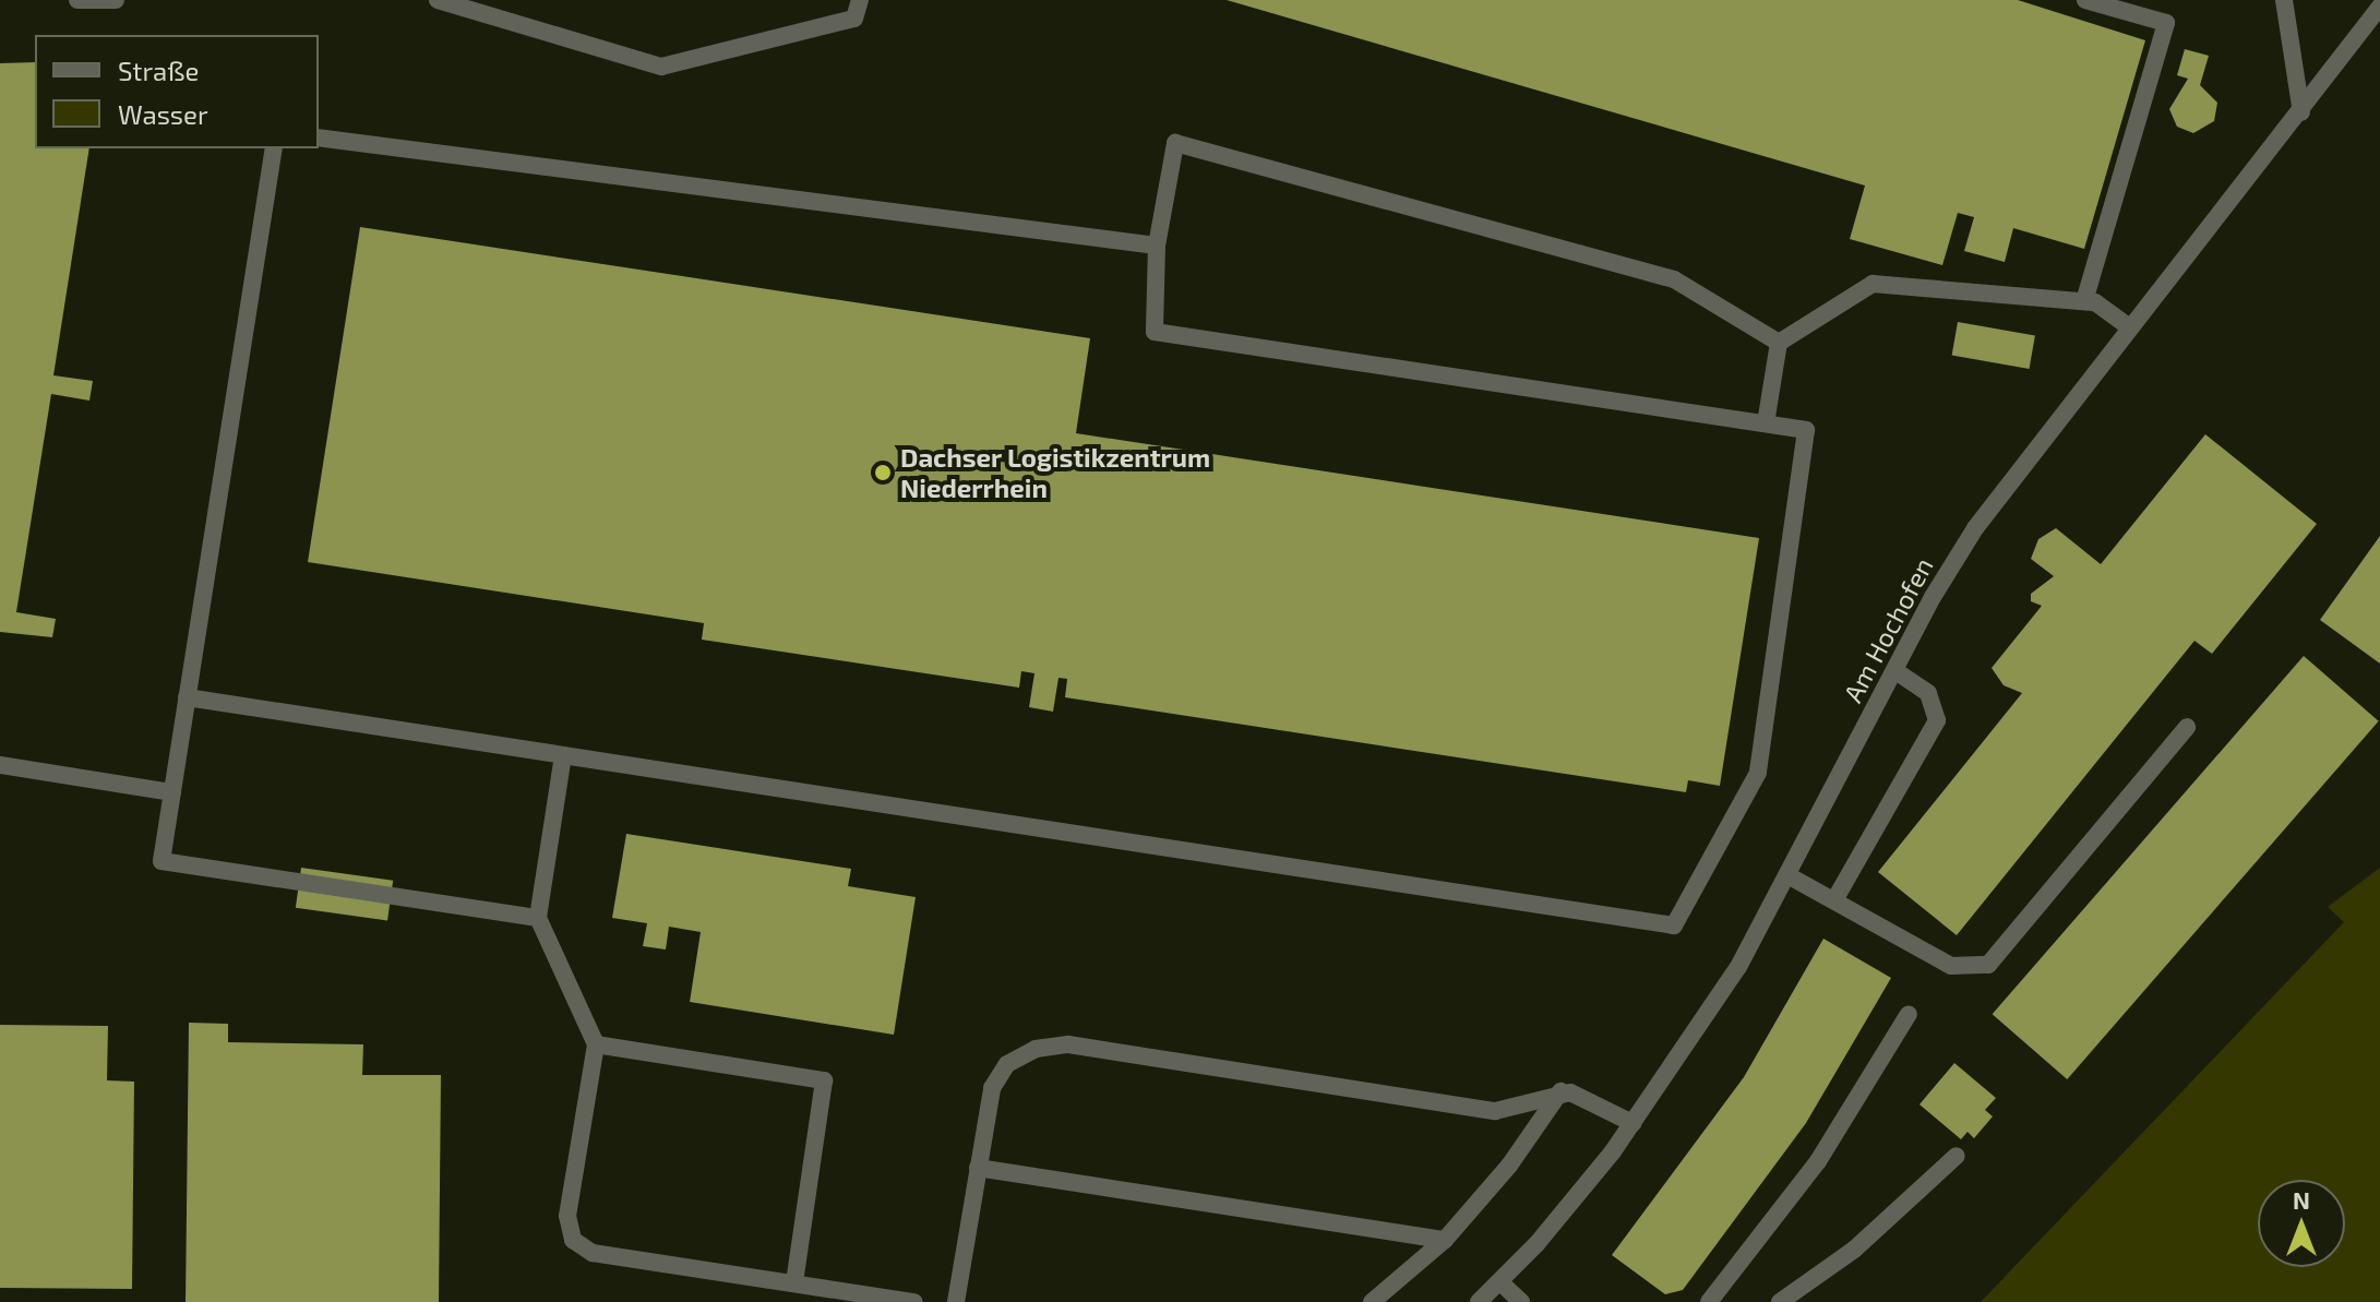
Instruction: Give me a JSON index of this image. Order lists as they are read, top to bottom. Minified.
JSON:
{"streets":{"street":["Am Hochofen"]},"places":["Dachser Logistikzentrum Niederrhein"],"legend":["Straße","Wasser"],"north":"top"}
